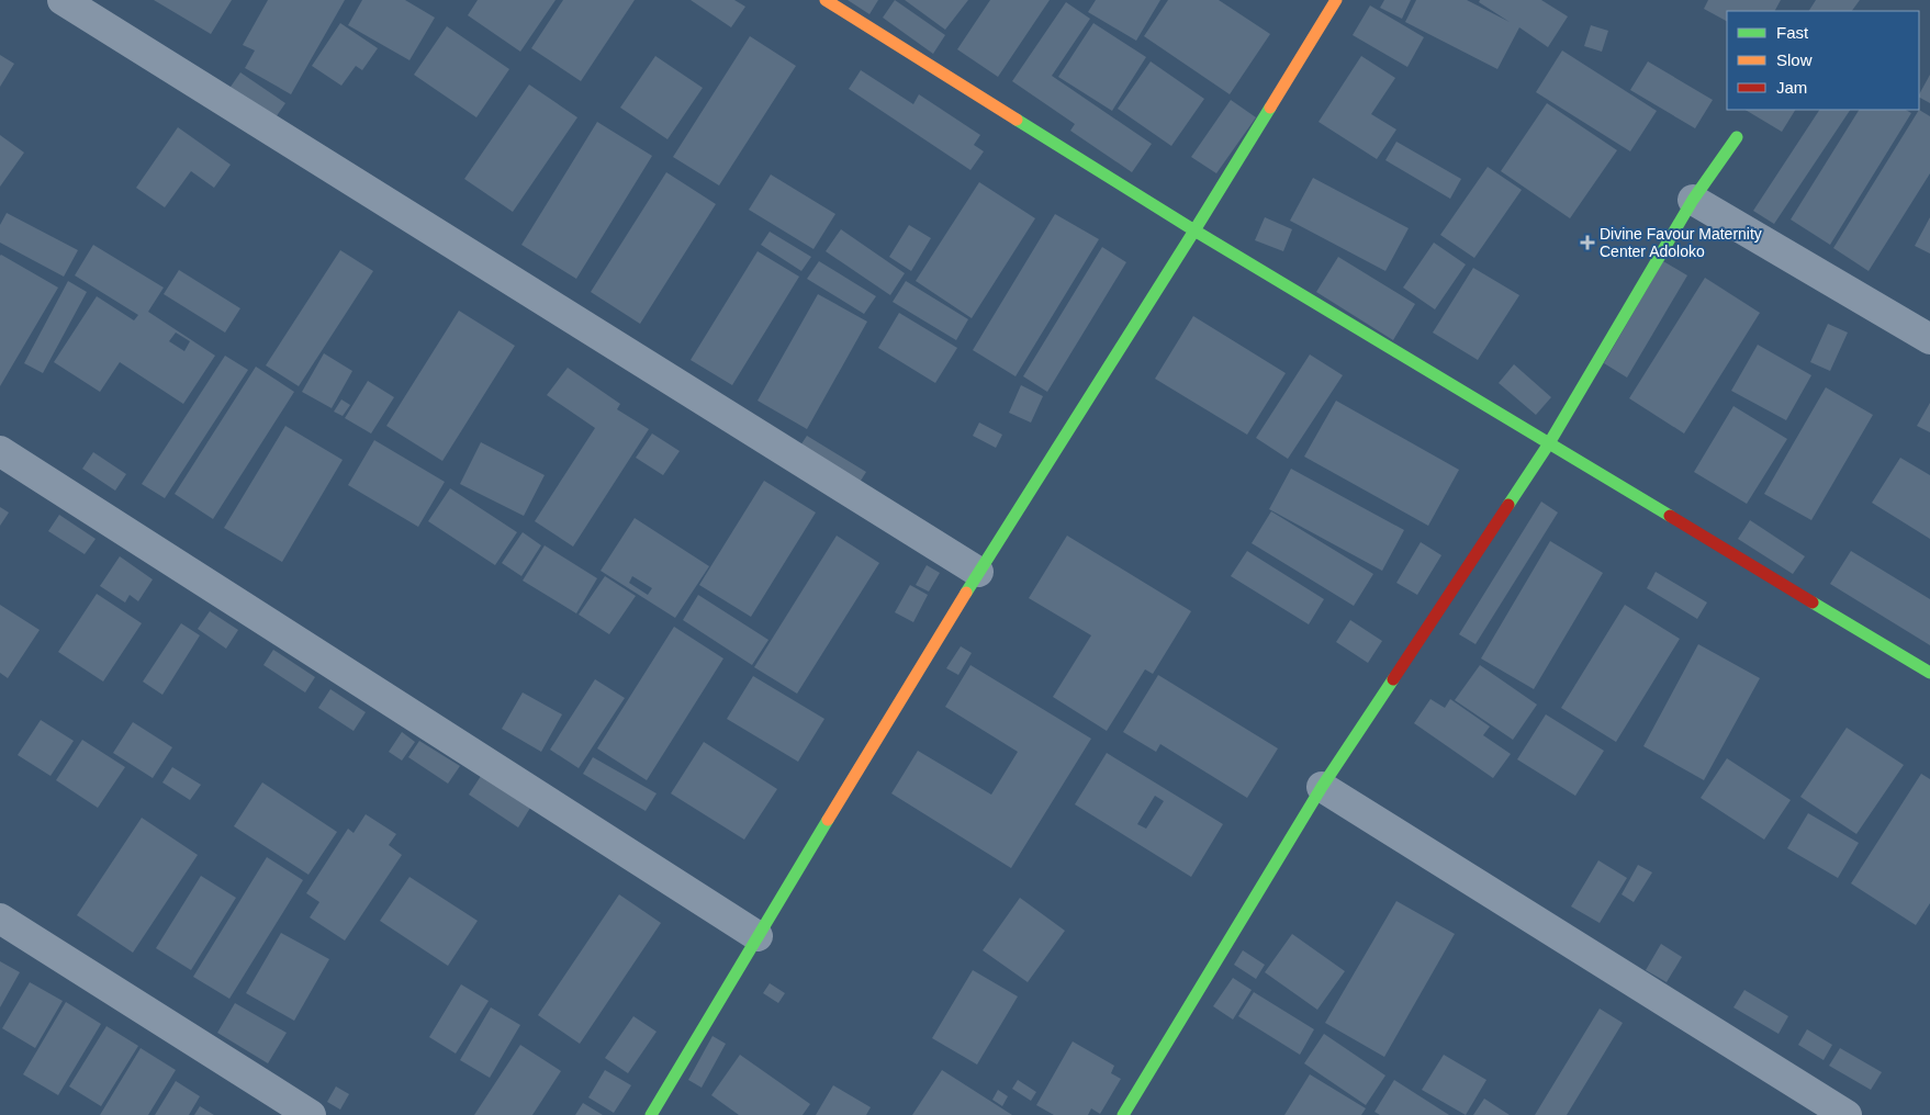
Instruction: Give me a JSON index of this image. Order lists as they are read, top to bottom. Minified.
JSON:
{"places":{"health":["Divine Favour Maternity Center Adoloko"]},"legend":["Fast","Slow","Jam"]}
